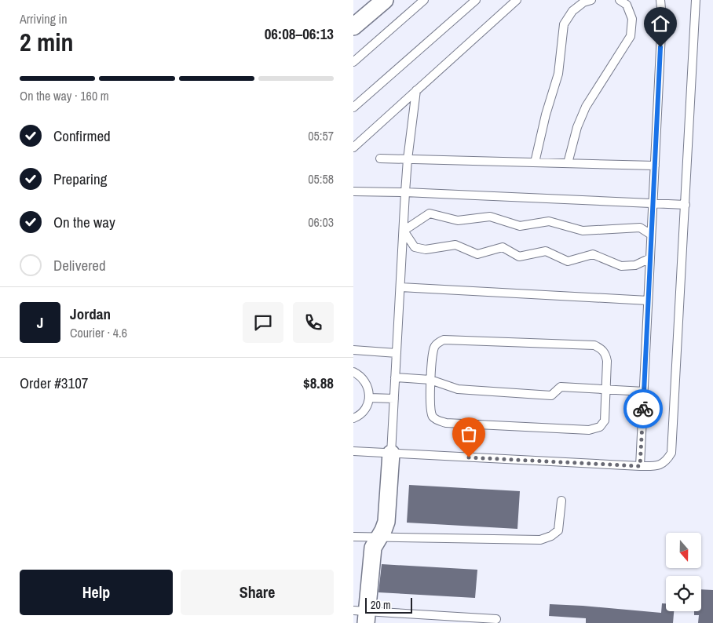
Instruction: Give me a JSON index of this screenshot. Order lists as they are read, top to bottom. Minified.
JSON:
{"scale_bar":"20 m","north":"bottom","page":{"heading":["2 min","Arriving in","06:08–06:13"],"panel":["Jordan","Courier · 4.6","Order #3107","$8.88"],"bar":"On the way · 160 m","list":[["Confirmed","05:57"],["Preparing","05:58"],["On the way","06:03"],"Delivered"],"round":"J","buttons":["Help","Share"],"scale":"20 m"}}
